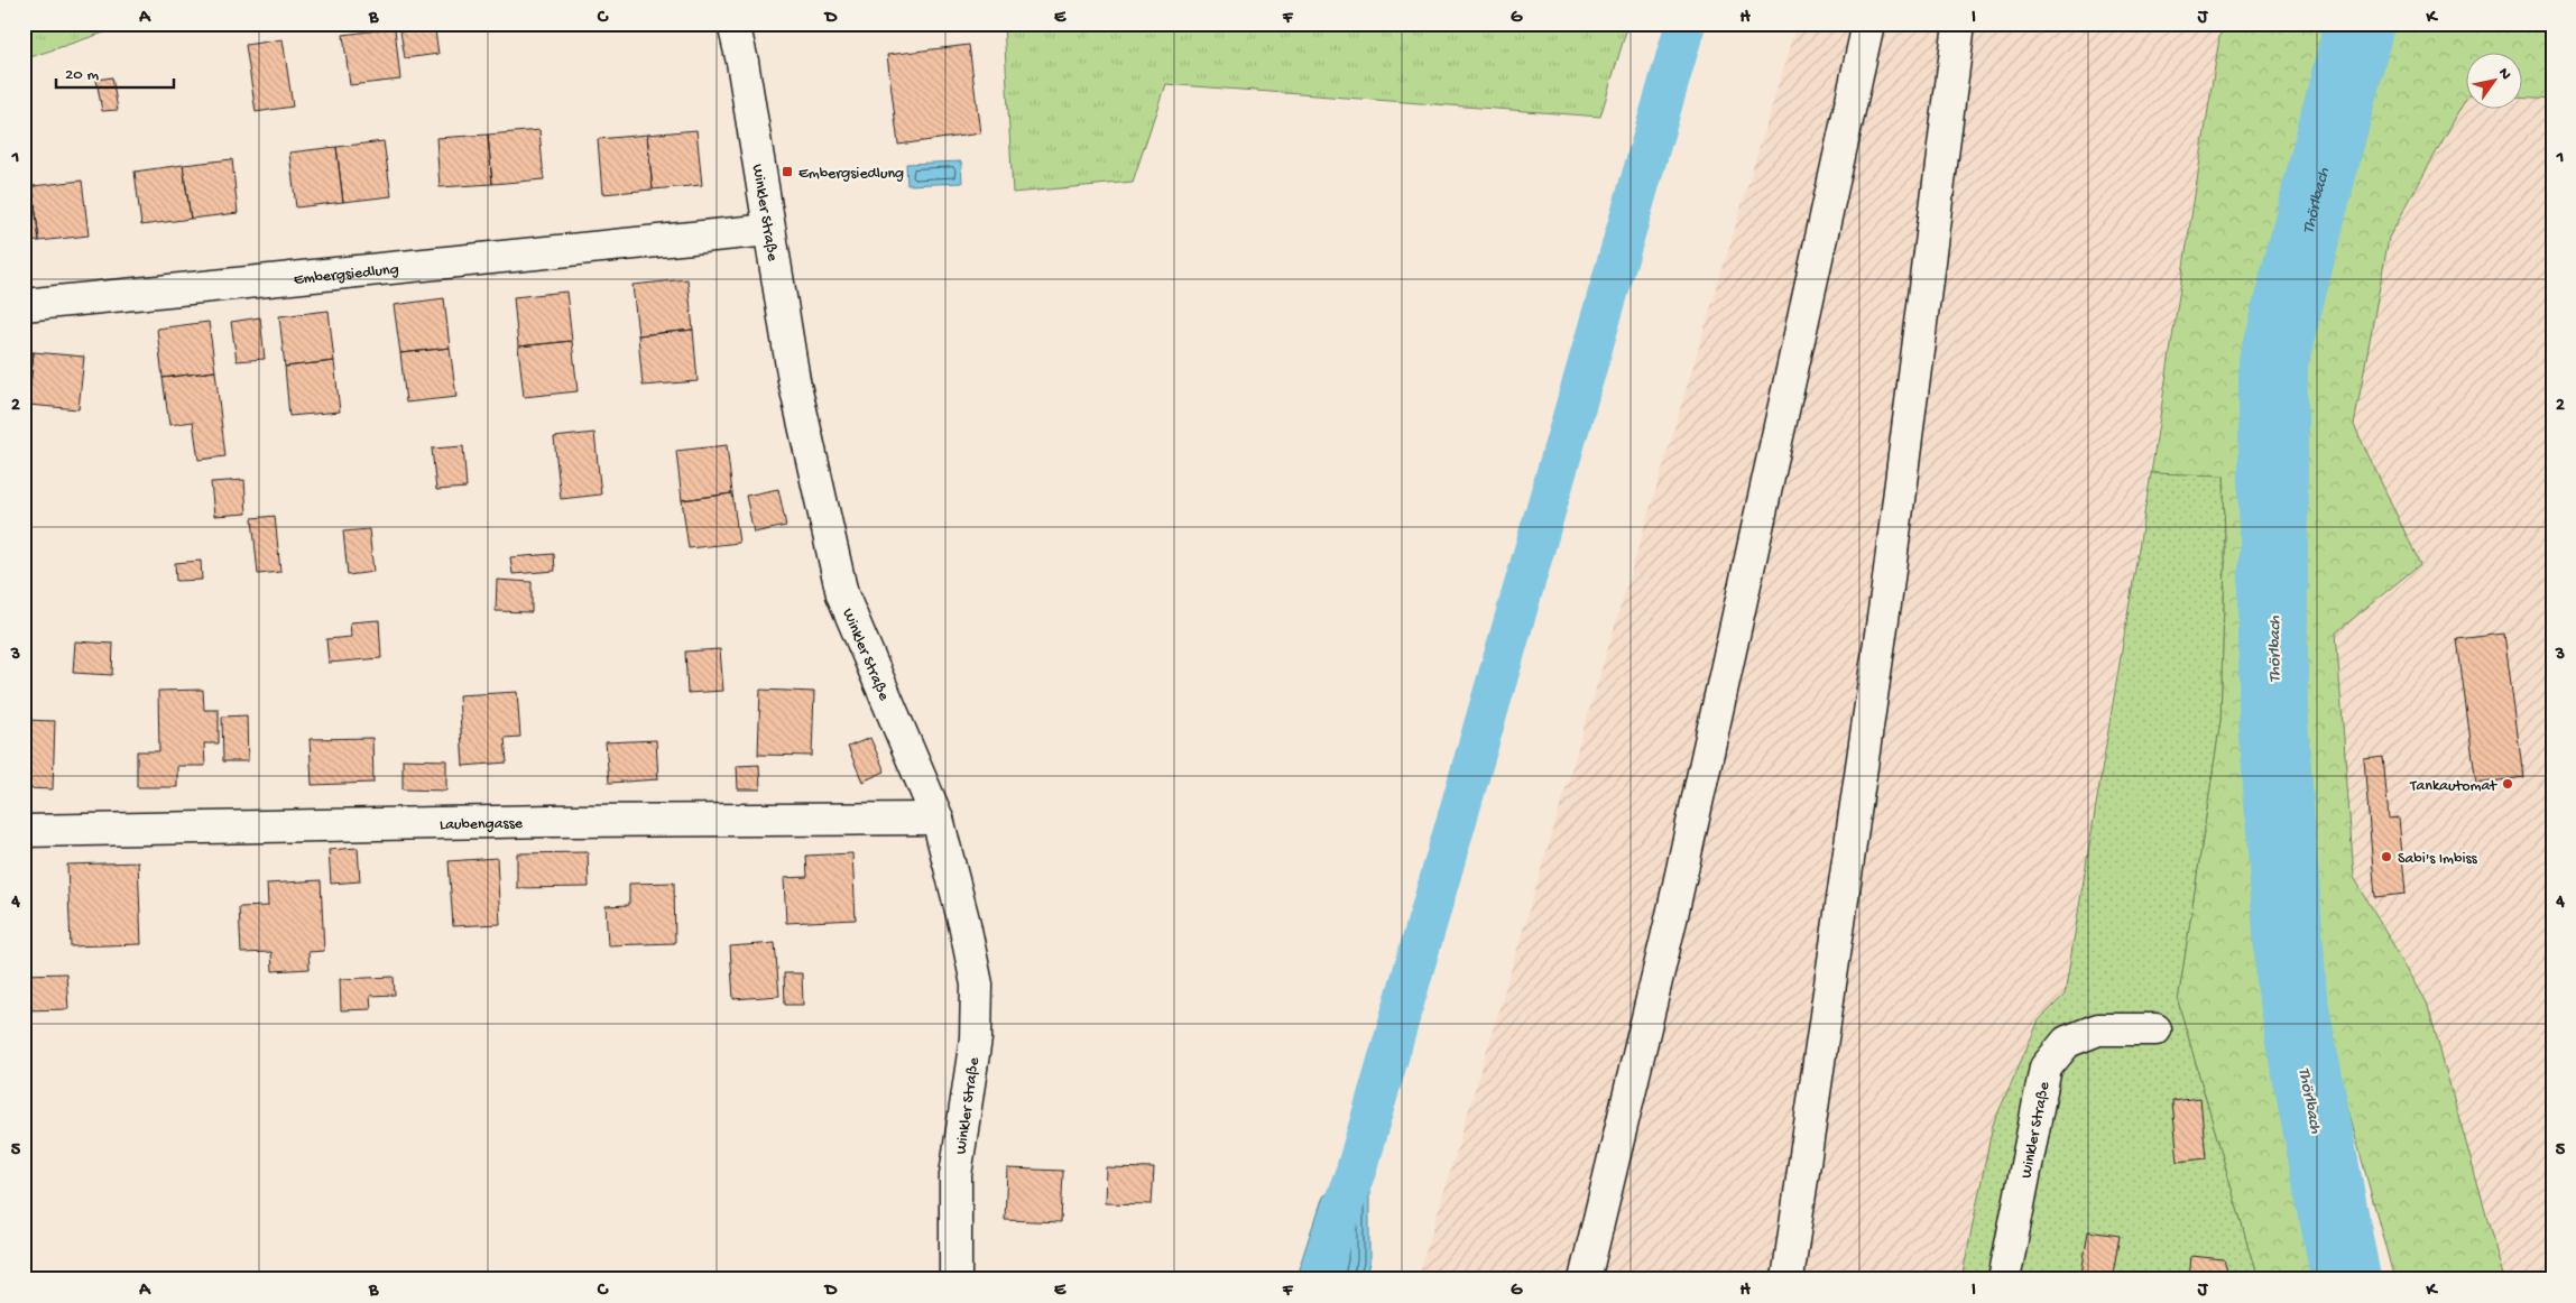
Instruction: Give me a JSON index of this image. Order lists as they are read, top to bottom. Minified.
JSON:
{"streets":{"street":["Winkler Straße","Embergsiedlung","Laubengasse"]},"crossings":[["Winkler Straße","Embergsiedlung"],["Winkler Straße","Laubengasse"]],"water":["Thörlbach"],"places":{"transit":["Embergsiedlung"],"other":["Tankautomat","Sabi's Imbiss"]},"scale_bar":"20 m","north":"top right","grid":{"columns":["A","B","C","D","E","F","G","H","I","J","K"],"rows":["1","2","3","4","5"]}}
